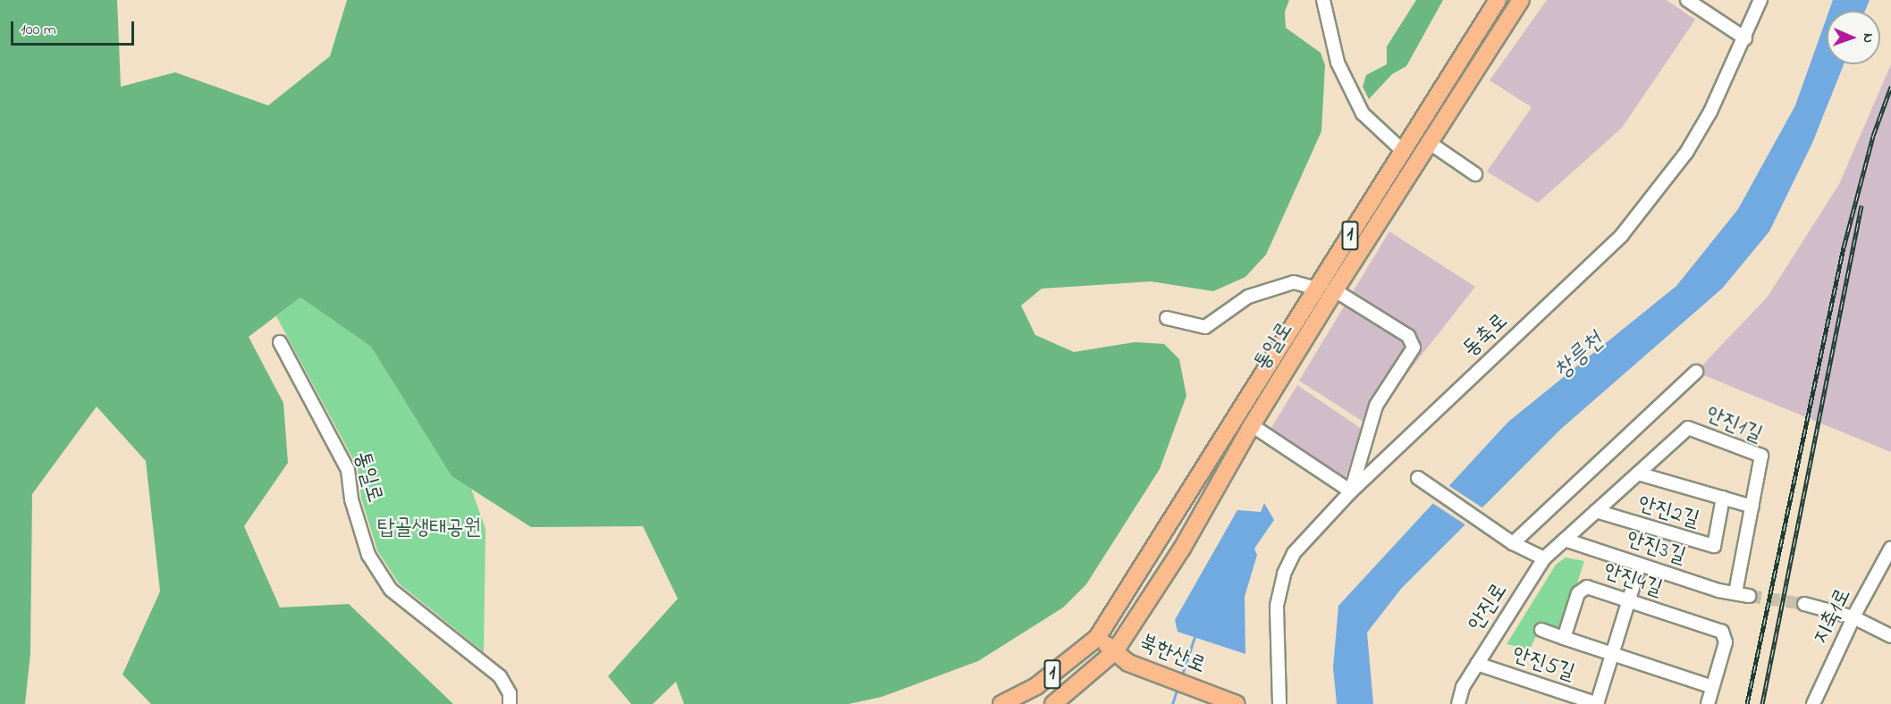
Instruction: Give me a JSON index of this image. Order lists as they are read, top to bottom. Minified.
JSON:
{"streets":{"main road":["1","통일로","북한산로"],"street":["동축로","안진1길","안진2길","안진3길","안진4길","안진로","지축1로","안진5길"]},"crossings":[["통일로","북한산로"],["안진1길","안진2길"],["안진1길","안진3길"],["안진1길","안진로"],["안진3길","안진로"],["안진로","안진5길"]],"water":["창릉천"],"parks":["탑골생태공원"],"scale_bar":"100 m","north":"right"}
